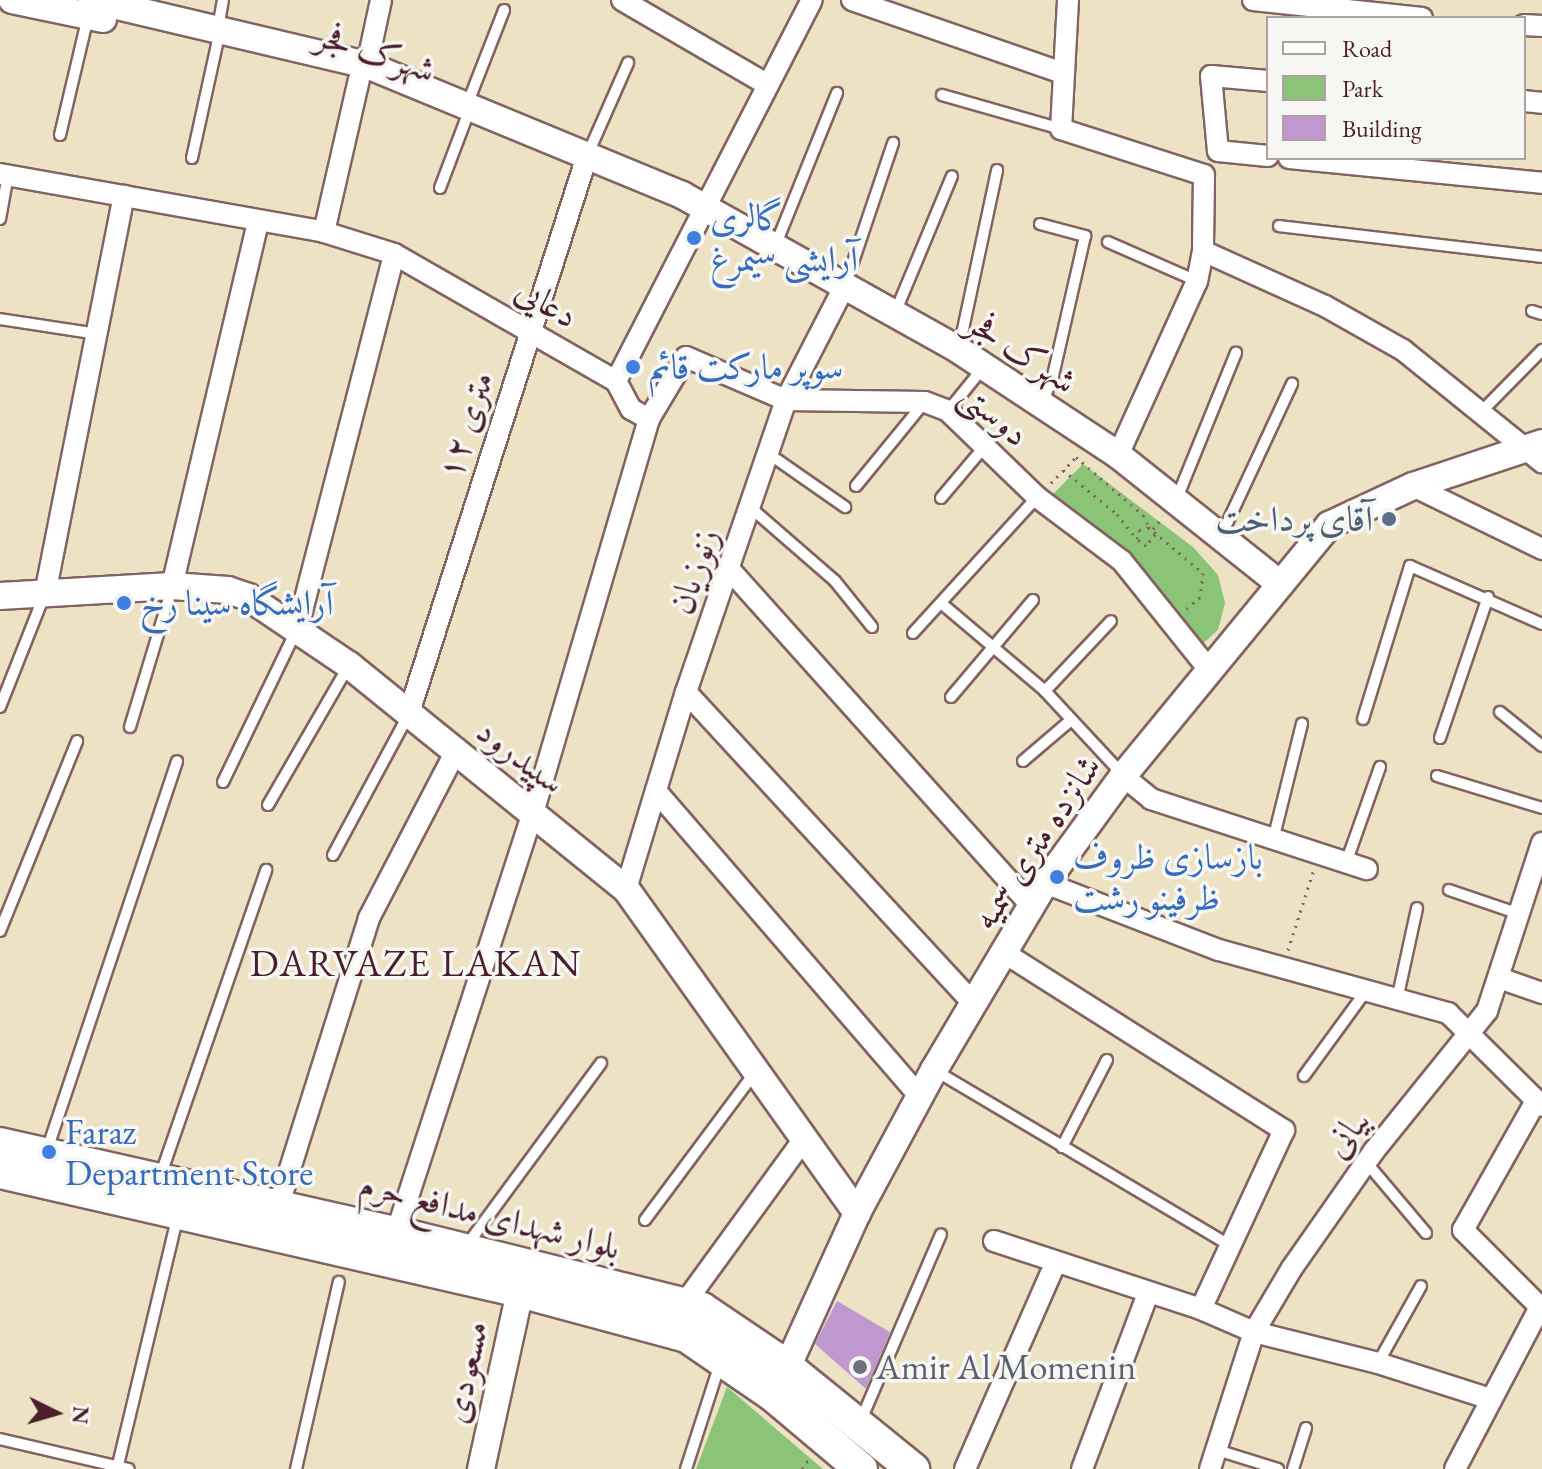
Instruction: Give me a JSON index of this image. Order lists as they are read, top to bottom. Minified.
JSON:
{"streets":{"main road":["بلوار شهدای مدافع حرم"],"street":["شهرک فجر","دعایی","دوستی","۱۲ متری","زنوزیان","سپیدرود","شانزده متری سمیه","بیانی","مسعودی"]},"crossings":[["شهرک فجر","۱۲ متری"],["شهرک فجر","زنوزیان"],["شهرک فجر","شانزده متری سمیه"],["دعایی","دوستی"],["دعایی","۱۲ متری"],["دوستی","زنوزیان"],["دوستی","شانزده متری سمیه"],["۱۲ متری","سپیدرود"],["زنوزیان","سپیدرود"],["سپیدرود","شانزده متری سمیه"],["شانزده متری سمیه","بلوار شهدای مدافع حرم"],["بلوار شهدای مدافع حرم","مسعودی"]],"districts":["DARVAZE LAKAN"],"places":["گالری آرایشی سیمرغ","سوپر مارکت قائم","آقای پرداخت","آرایشگاه سینا رخ","بازسازی ظروف ظرفینو رشت","Faraz Department Store","Amir Al Momenin"],"legend":["Road","Park","Building"],"north":"right"}
